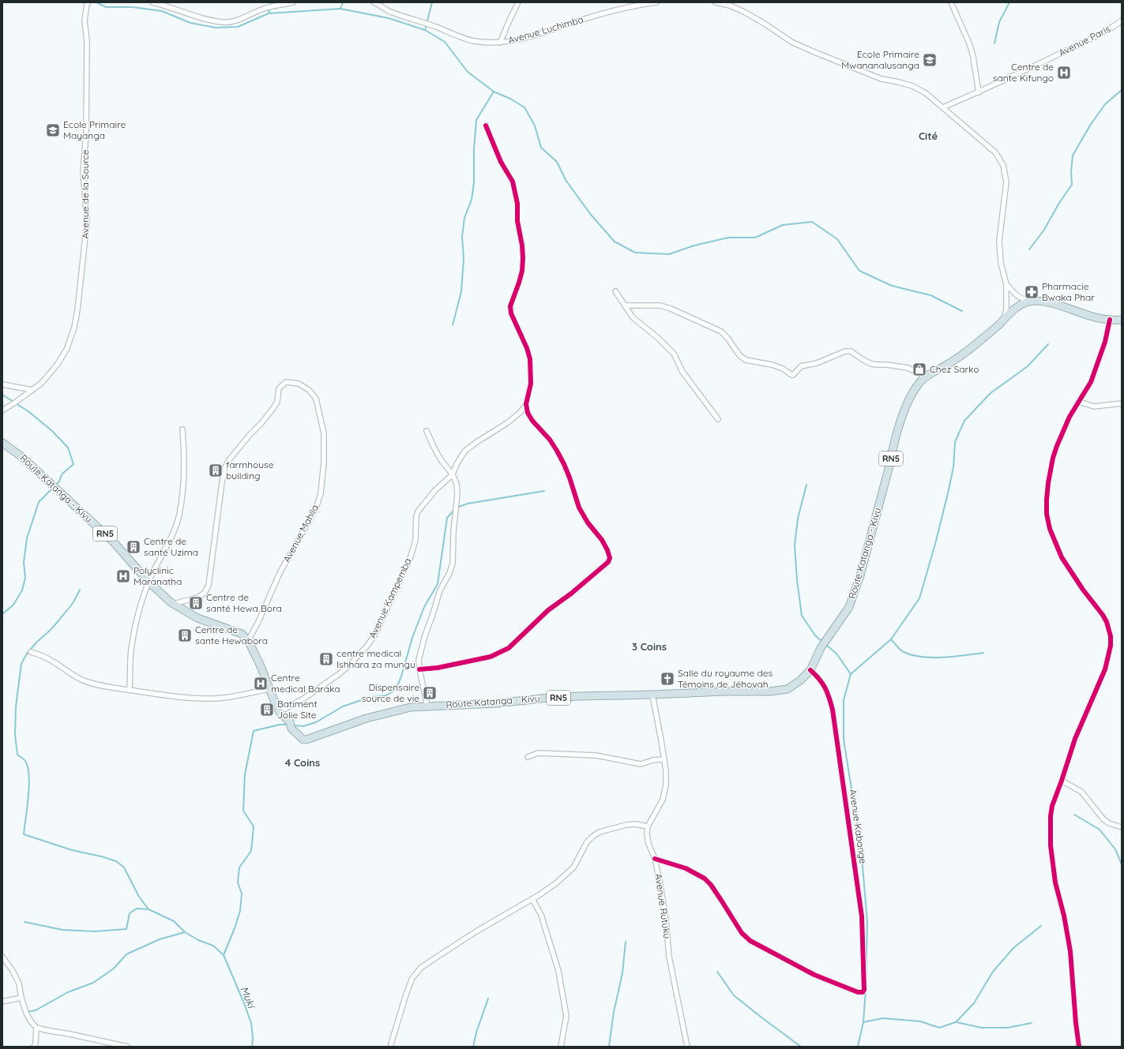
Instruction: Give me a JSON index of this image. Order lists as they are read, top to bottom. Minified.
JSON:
{"streets":{"highway":["RN5","Route Katanga - Kivu"],"street":["Avenue Luchimba","Avenue Paris","Avenue de la Source","Avenue Mahila","Avenue Kampemba","Avenue Kabange","Avenue Rutuku"]},"crossings":[["RN5","Route Katanga - Kivu"],["Route Katanga - Kivu","Avenue Mahila"],["Route Katanga - Kivu","Avenue Kampemba"],["Route Katanga - Kivu","Avenue Kabange"],["Route Katanga - Kivu","Avenue Rutuku"],["Avenue Kabange","Avenue Rutuku"]],"districts":["Cité","3 Coins","4 Coins"],"water":["Muki"],"places":{"school or university":["Ecole Primaire Mwananalusanga","Ecole Primaire Mayanga"],"hospital":["Centre de sante Kifungo","Polyclinic Maranatha","Centre medical Baraka"],"pharmacy":["Pharmacie Bwaka Phar"],"shop":["Chez Sarko"],"building":["farmhouse building","Centre de santé Uzima","Centre de santé Hewa Bora","Centre de sante Hewabora","centre medical Ishhara za mungu","Dispensaire source de vie","Batiment Jolie Site"],"church":["Salle du royaume des Témoins de Jéhovah"]}}
